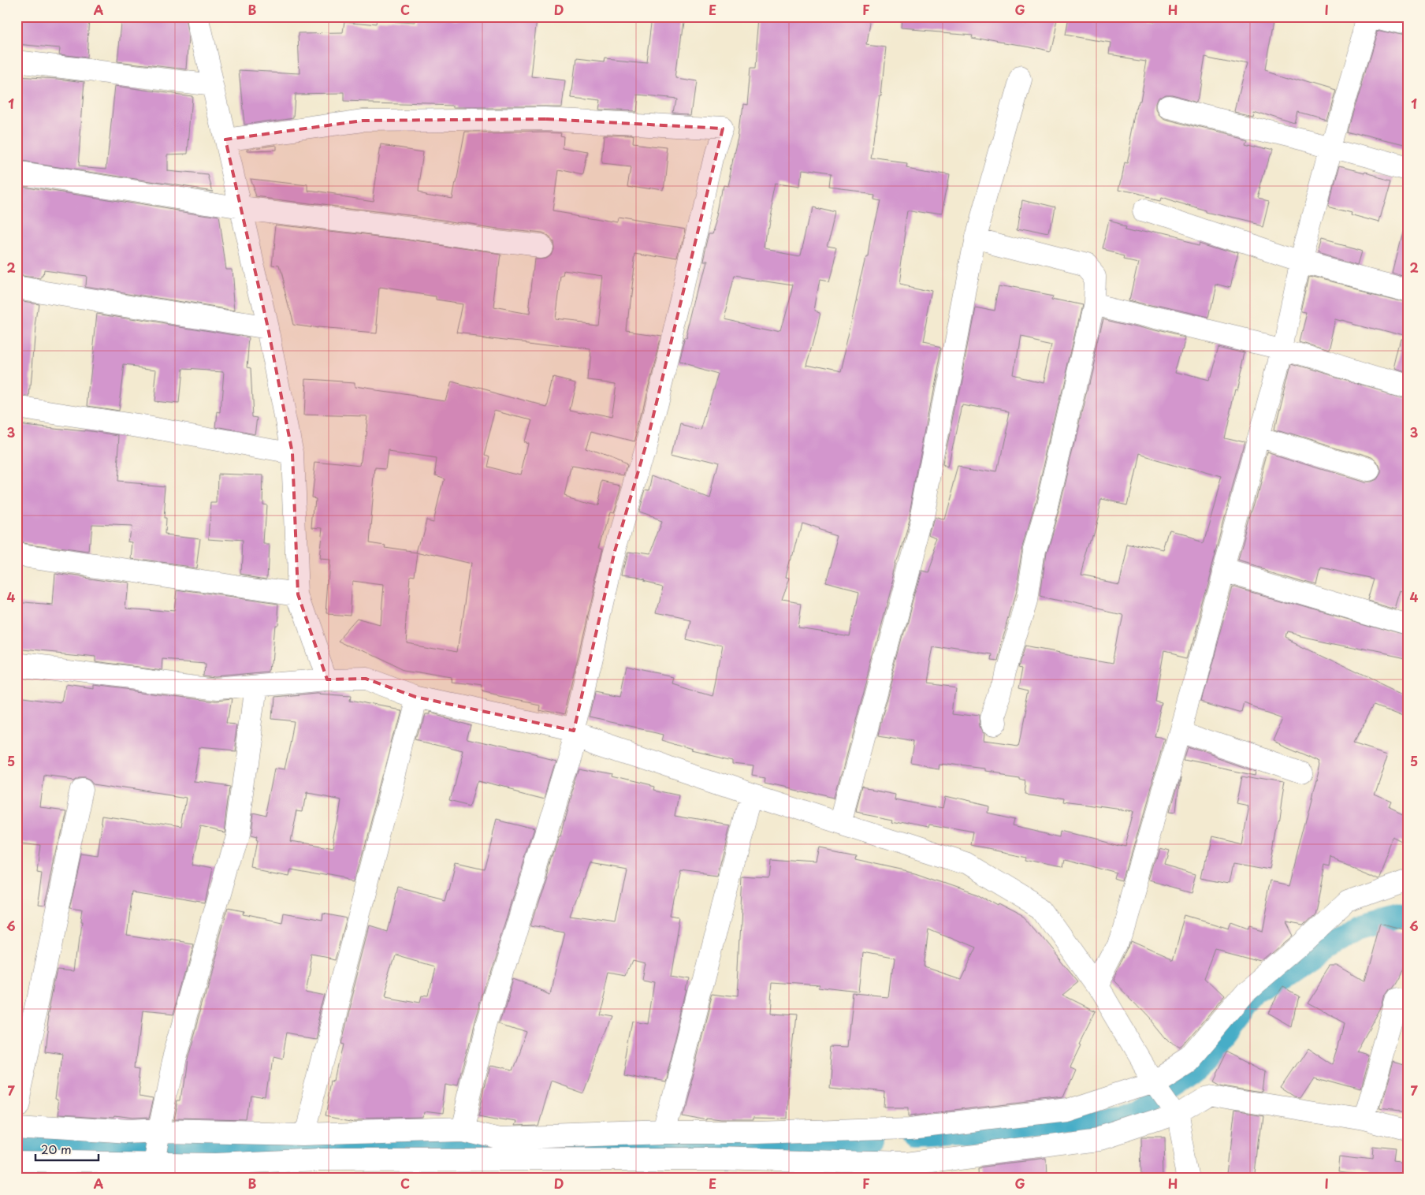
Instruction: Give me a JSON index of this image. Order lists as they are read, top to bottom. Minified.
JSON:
{"scale_bar":"20 m","grid":{"columns":["A","B","C","D","E","F","G","H","I"],"rows":["1","2","3","4","5","6","7"]}}
